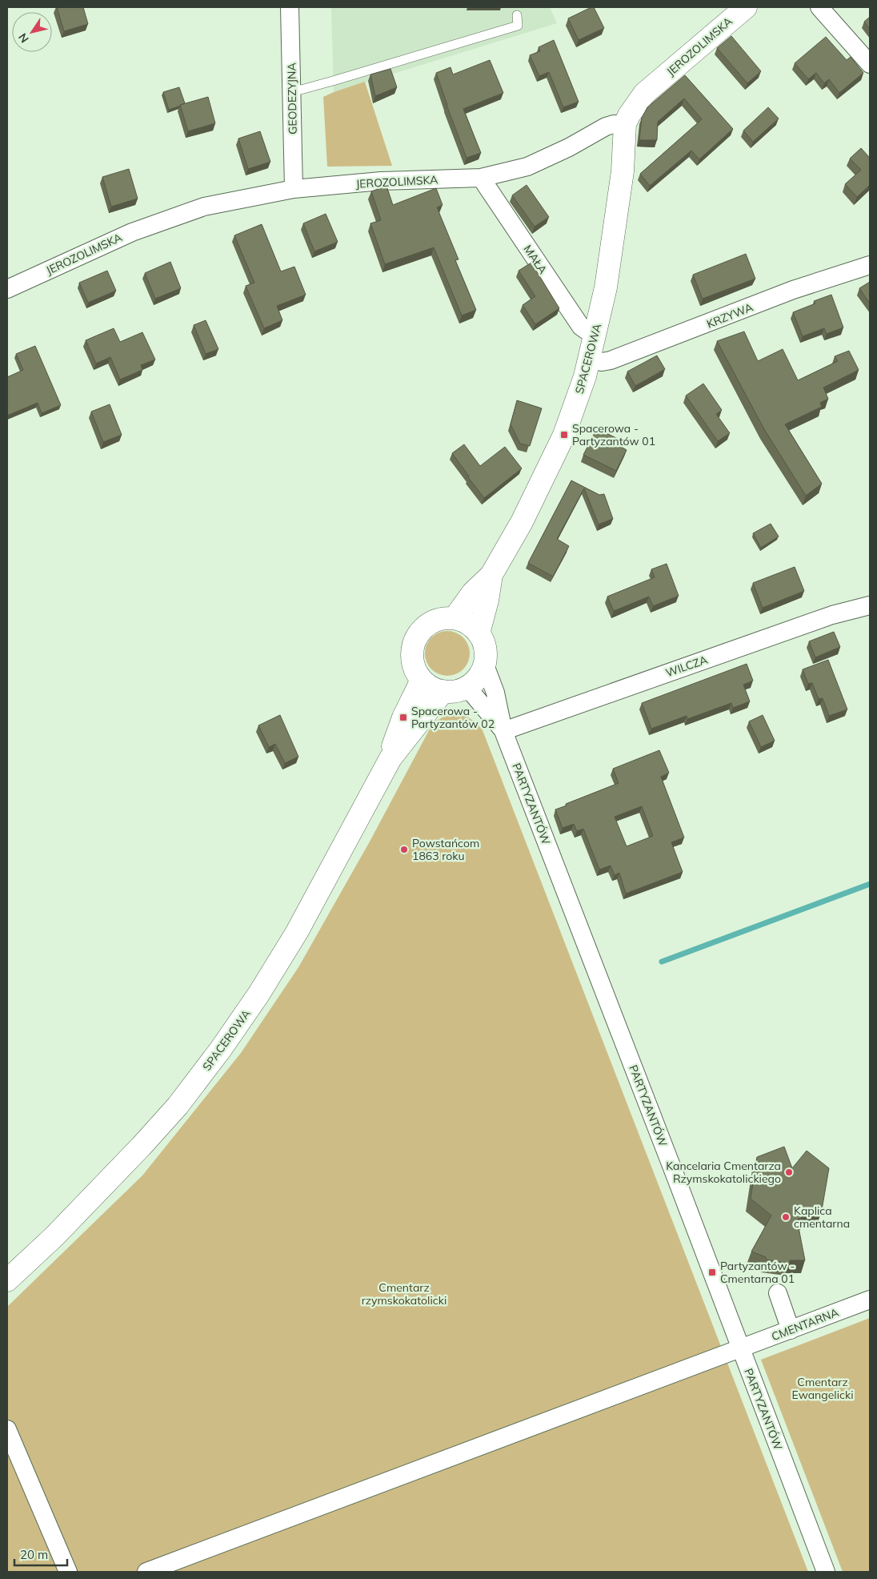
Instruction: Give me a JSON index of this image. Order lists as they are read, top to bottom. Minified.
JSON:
{"streets":{"street":["JEROZOLIMSKA","GEODEZYJNA","MAŁA","KRZYWA","SPACEROWA","WILCZA","PARTYZANTÓW","CMENTARNA"]},"crossings":[["JEROZOLIMSKA","GEODEZYJNA"],["JEROZOLIMSKA","MAŁA"],["JEROZOLIMSKA","SPACEROWA"],["MAŁA","SPACEROWA"],["KRZYWA","SPACEROWA"],["SPACEROWA","PARTYZANTÓW"],["WILCZA","PARTYZANTÓW"],["PARTYZANTÓW","CMENTARNA"]],"parks":["Cmentarz rzymskokatolicki","Cmentarz Ewangelicki"],"places":{"transit":["Spacerowa - Partyzantów 01","Spacerowa - Partyzantów 02","Partyzantów - Cmentarna 01"],"other":["Powstańcom 1863 roku","Kancelaria Cmentarza Rzymskokatolickiego","Kaplica cmentarna"]},"scale_bar":"20 m","north":"bottom left"}
